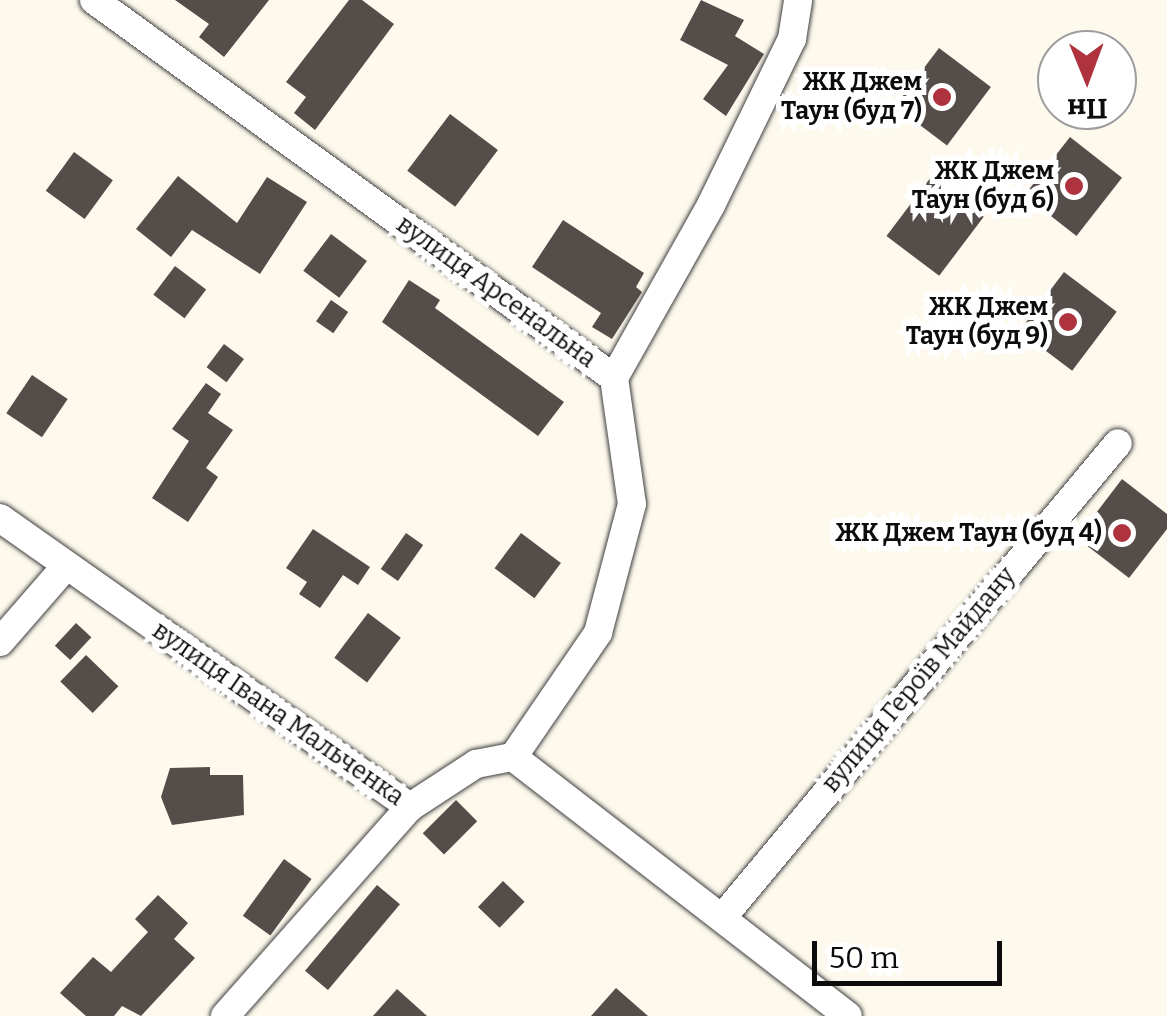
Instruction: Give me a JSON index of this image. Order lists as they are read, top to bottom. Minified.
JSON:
{"streets":{"street":["вулиця Арсенальна","вулиця Героїв Майдану","вулиця Івана Мальченка"]},"crossings":[["вулиця Арсенальна","вулиця Івана Мальченка"]],"places":["ЖК Джем Таун (буд 7)","ЖК Джем Таун (буд 6)","ЖК Джем Таун (буд 9)","ЖК Джем Таун (буд 4)"],"scale_bar":"50 m","north":"bottom"}
